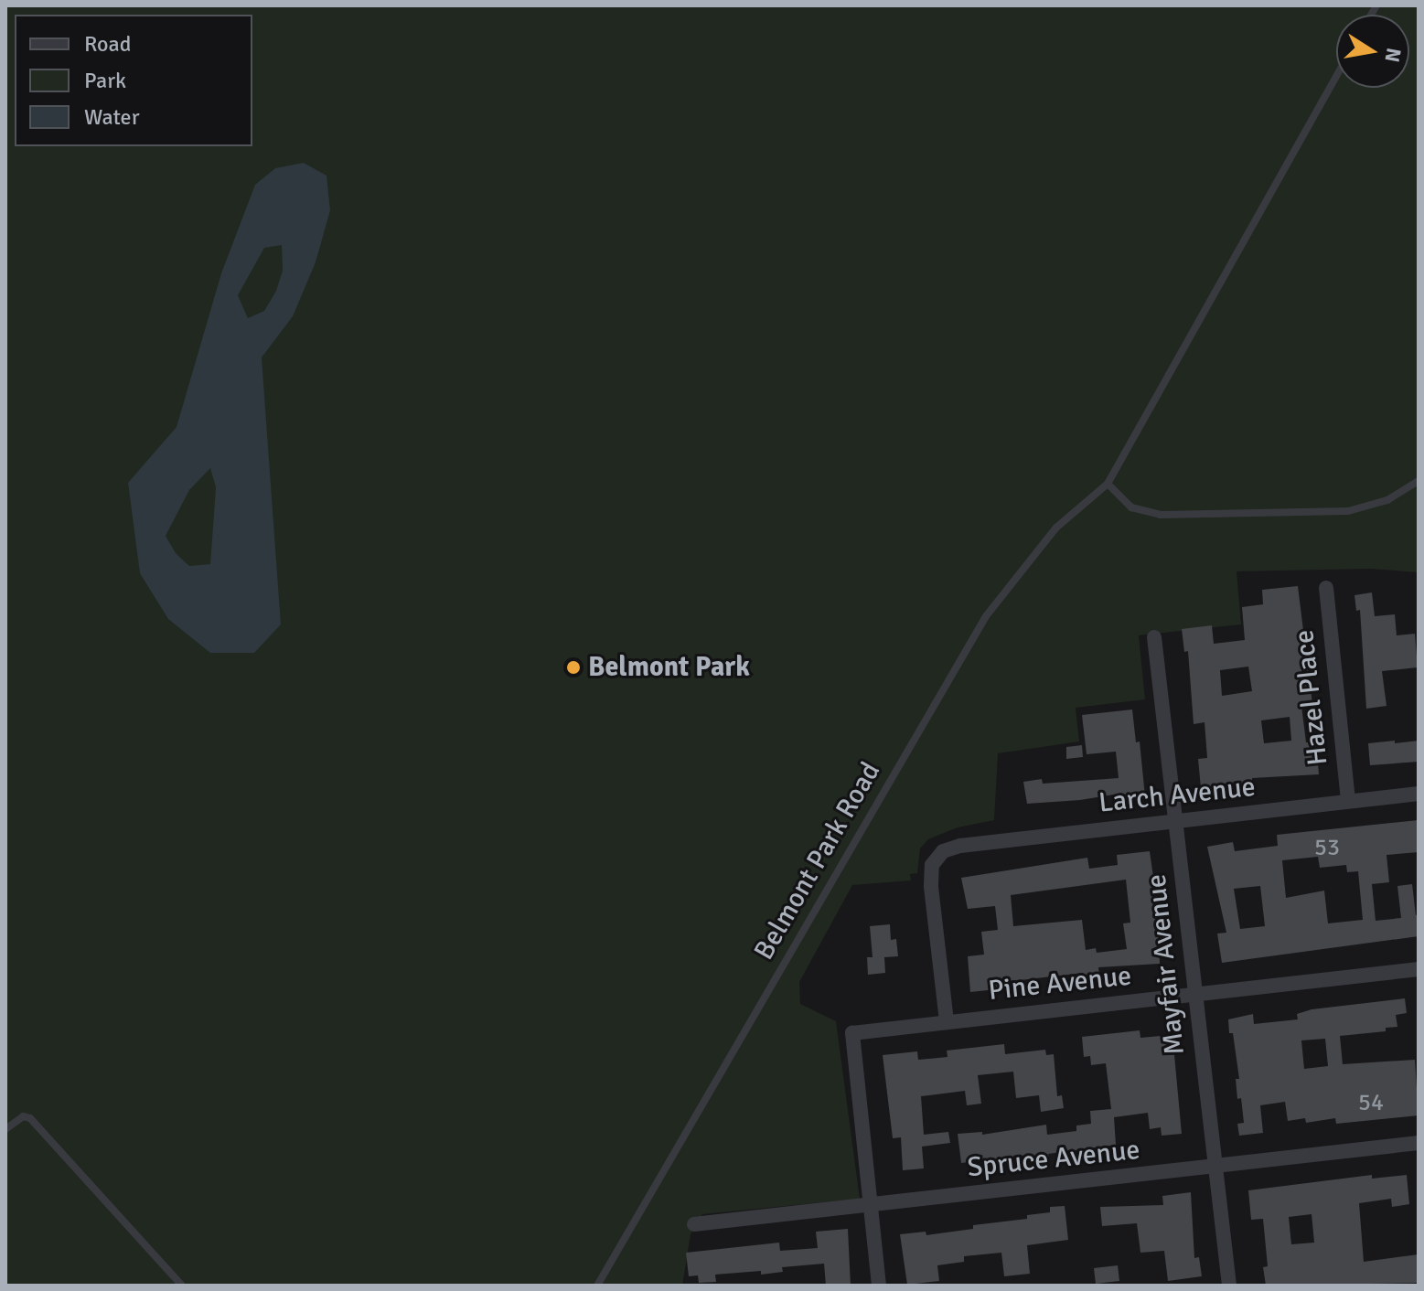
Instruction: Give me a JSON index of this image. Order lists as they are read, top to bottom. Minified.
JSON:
{"streets":{"street":["Hazel Place","Larch Avenue","Mayfair Avenue","Pine Avenue","Spruce Avenue"],"lane":["Belmont Park Road"]},"crossings":[["Hazel Place","Larch Avenue"],["Larch Avenue","Mayfair Avenue"],["Larch Avenue","Pine Avenue"],["Mayfair Avenue","Pine Avenue"],["Mayfair Avenue","Spruce Avenue"],["Pine Avenue","Spruce Avenue"]],"places":["Belmont Park"],"house_numbers":["53","54"],"legend":["Road","Park","Water"],"north":"right"}
